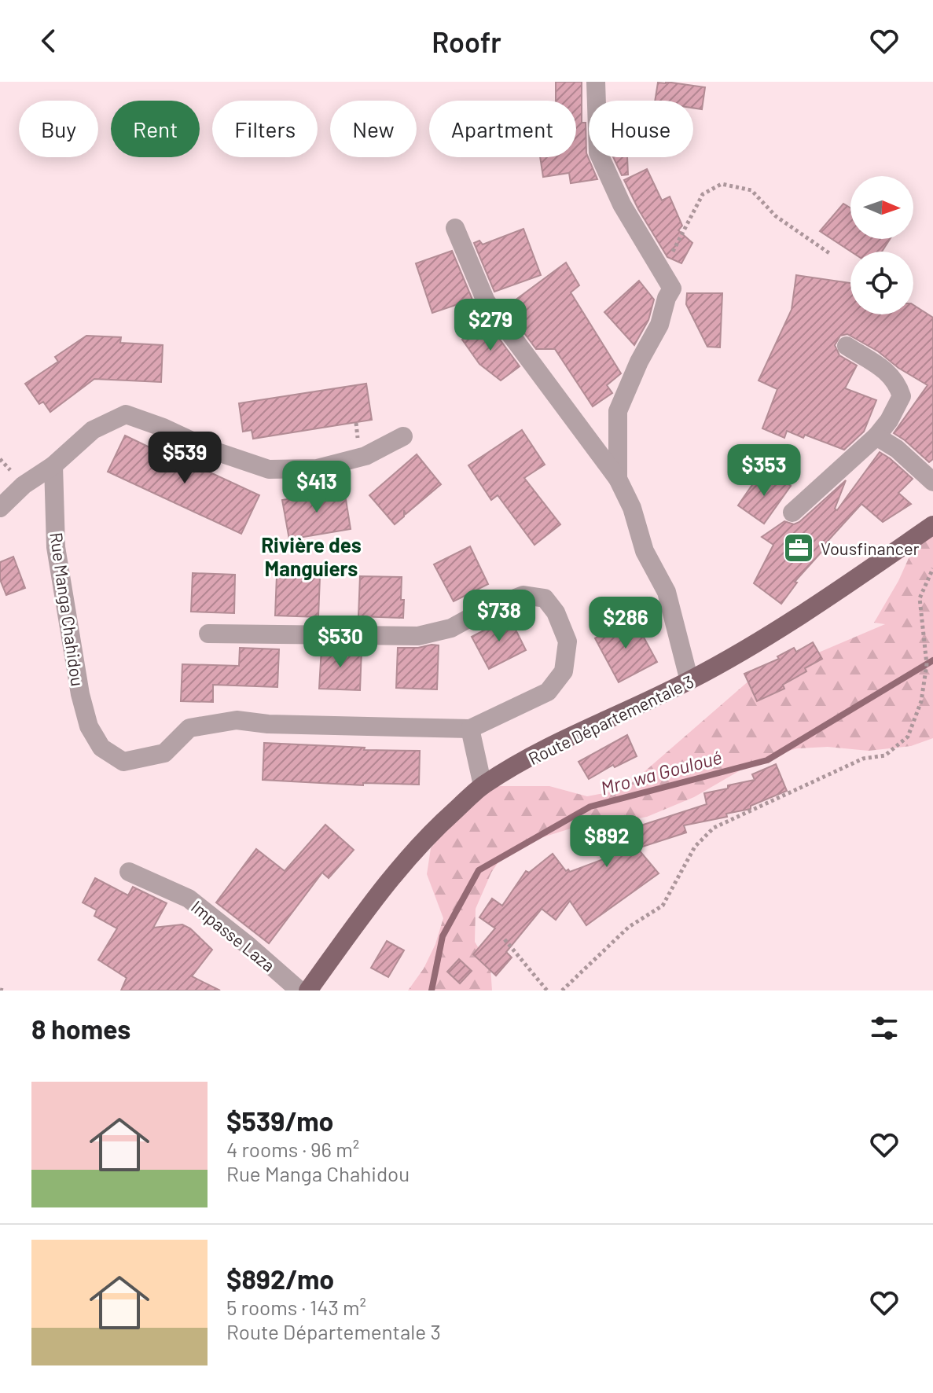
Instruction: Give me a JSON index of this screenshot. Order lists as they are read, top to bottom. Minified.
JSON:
{"streets":{"main road":["Route Départementale 3"],"street":["Rue Manga Chahidou","Impasse Laza"]},"districts":["Rivière des Manguiers"],"water":["Mro wa Gouloué"],"places":{"office":["Vousfinancer"]},"north":"right","page":{"header":"Roofr","chip":["Buy","Rent","Filters","New","Apartment","House"],"price":["$279","$539","$353","$413","$738","$286","$530","$892"],"heading":"8 homes","list":[{"name":"$539/mo","note":"4 rooms · 96 m² · Rue Manga Chahidou"},{"name":"$892/mo","note":"5 rooms · 143 m² · Route Départementale 3"}]}}
